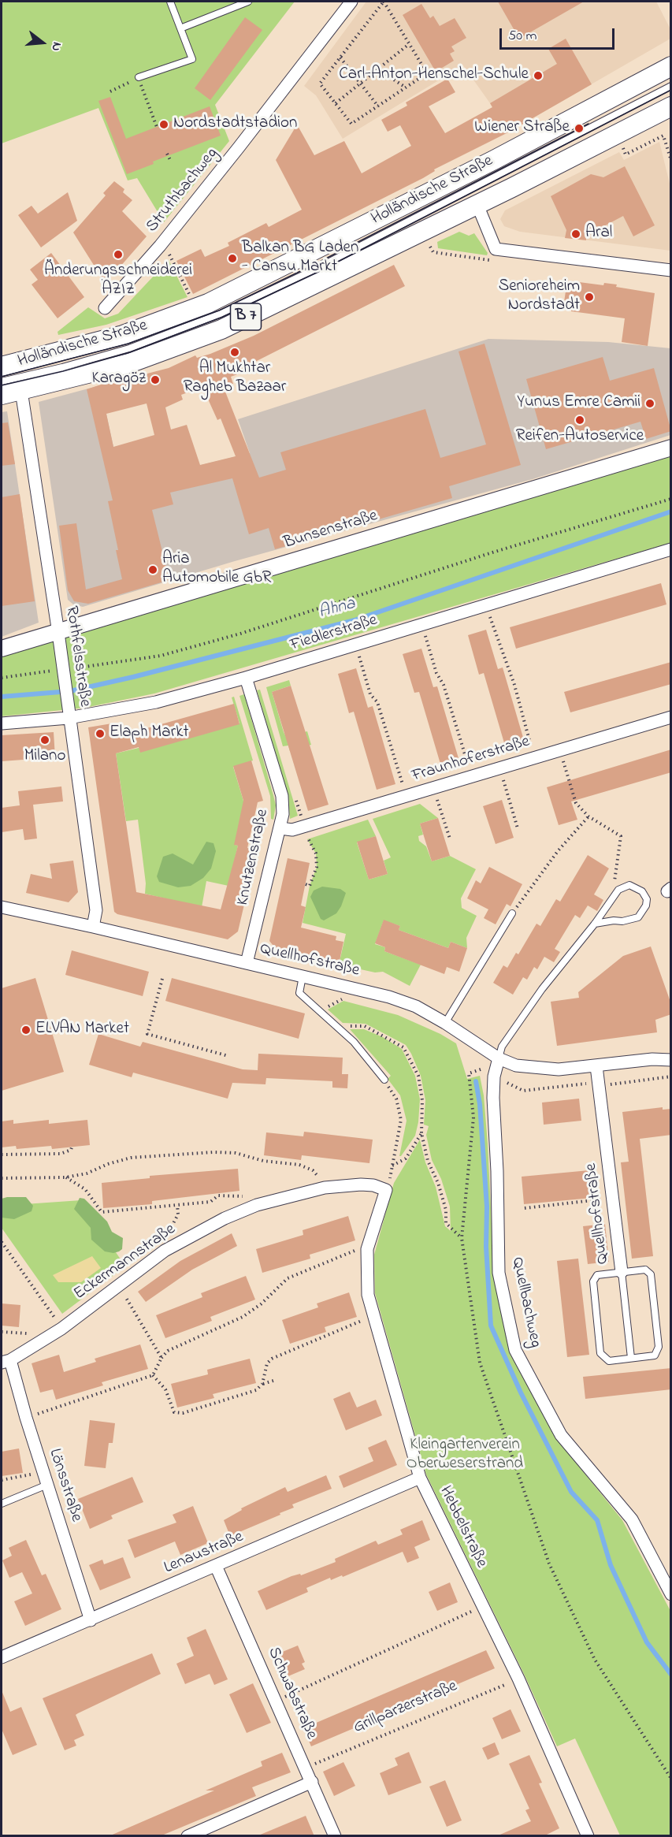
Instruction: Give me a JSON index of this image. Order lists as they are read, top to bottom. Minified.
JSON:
{"streets":{"main road":["Holländische Straße","B 7"],"street":["Struthbachweg","Bunsenstraße","Fiedlerstraße","Rothfelsstraße","Fraunhoferstraße","Knutzenstraße","Quellhofstraße","Eckermannstraße","Quellbachweg","Lönsstraße","Hebbelstraße","Lenaustraße","Schwabstraße"],"path":["Grillparzerstraße"]},"crossings":[["Holländische Straße","Rothfelsstraße"],["Bunsenstraße","Rothfelsstraße"],["Fiedlerstraße","Rothfelsstraße"],["Fiedlerstraße","Knutzenstraße"],["Rothfelsstraße","Quellhofstraße"],["Fraunhoferstraße","Knutzenstraße"],["Knutzenstraße","Quellhofstraße"],["Quellhofstraße","Quellbachweg"],["Eckermannstraße","Lönsstraße"],["Eckermannstraße","Hebbelstraße"],["Lönsstraße","Lenaustraße"],["Hebbelstraße","Lenaustraße"],["Hebbelstraße","Grillparzerstraße"],["Lenaustraße","Schwabstraße"],["Schwabstraße","Grillparzerstraße"]],"water":["Ahna"],"parks":["Kleingartenverein Oberweserstrand"],"places":["Carl-Anton-Henschel-Schule","Nordstadtstadion","Wiener Straße","Aral","Änderungsschneiderei AZIZ","Balkan BG Laden - Cansu Markt","Senioreheim Nordstadt","Al Mukhtar Ragheb Bazaar","Karagöz","Yunus Emre Camii","Reifen-Autoservice","Aria Automobile GbR","Elaph Markt","Milano","ELVAN Market"],"scale_bar":"50 m","north":"right"}
